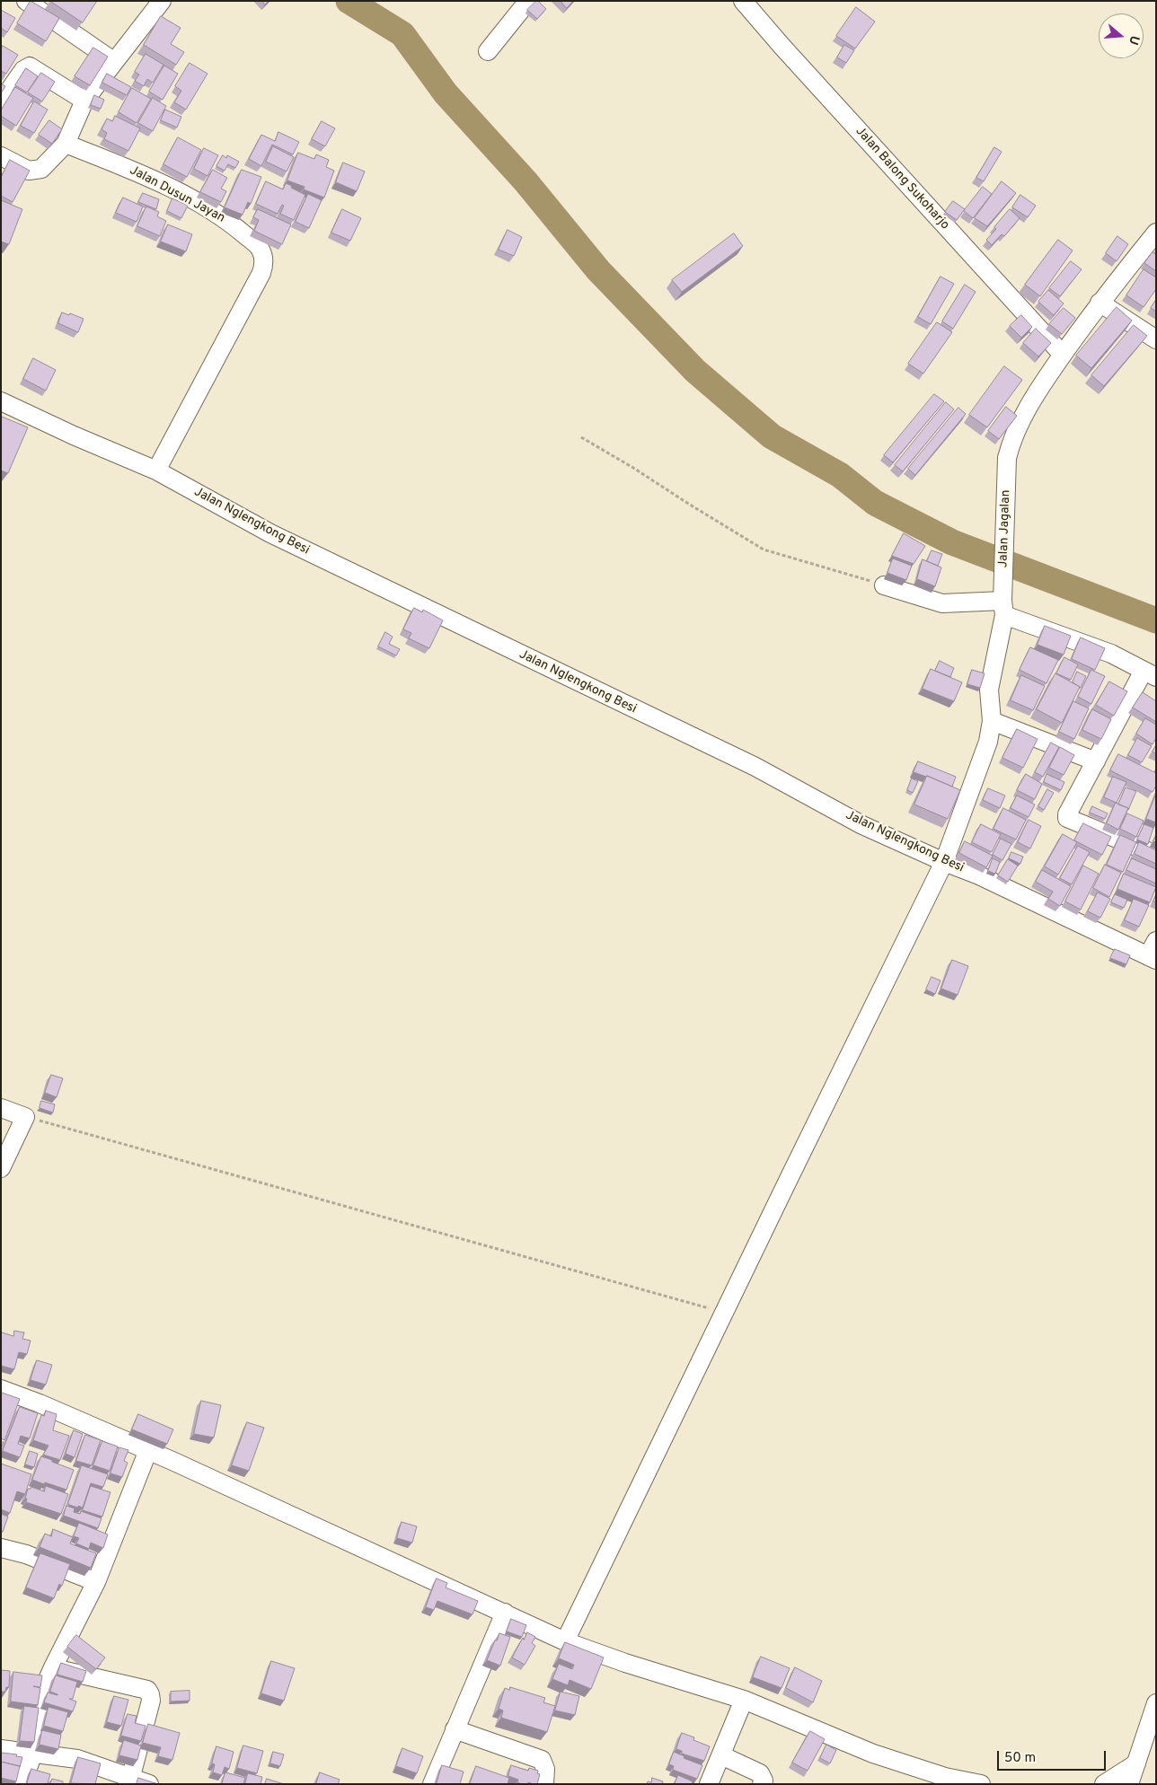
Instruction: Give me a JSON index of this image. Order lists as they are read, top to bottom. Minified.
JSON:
{"streets":{"street":["Jalan Balong Sukoharjo","Jalan Dusun Jayan","Jalan Nglengkong Besi","Jalan Jagalan"]},"crossings":[["Jalan Balong Sukoharjo","Jalan Jagalan"],["Jalan Dusun Jayan","Jalan Nglengkong Besi"],["Jalan Nglengkong Besi","Jalan Jagalan"]],"scale_bar":"50 m","north":"right"}
